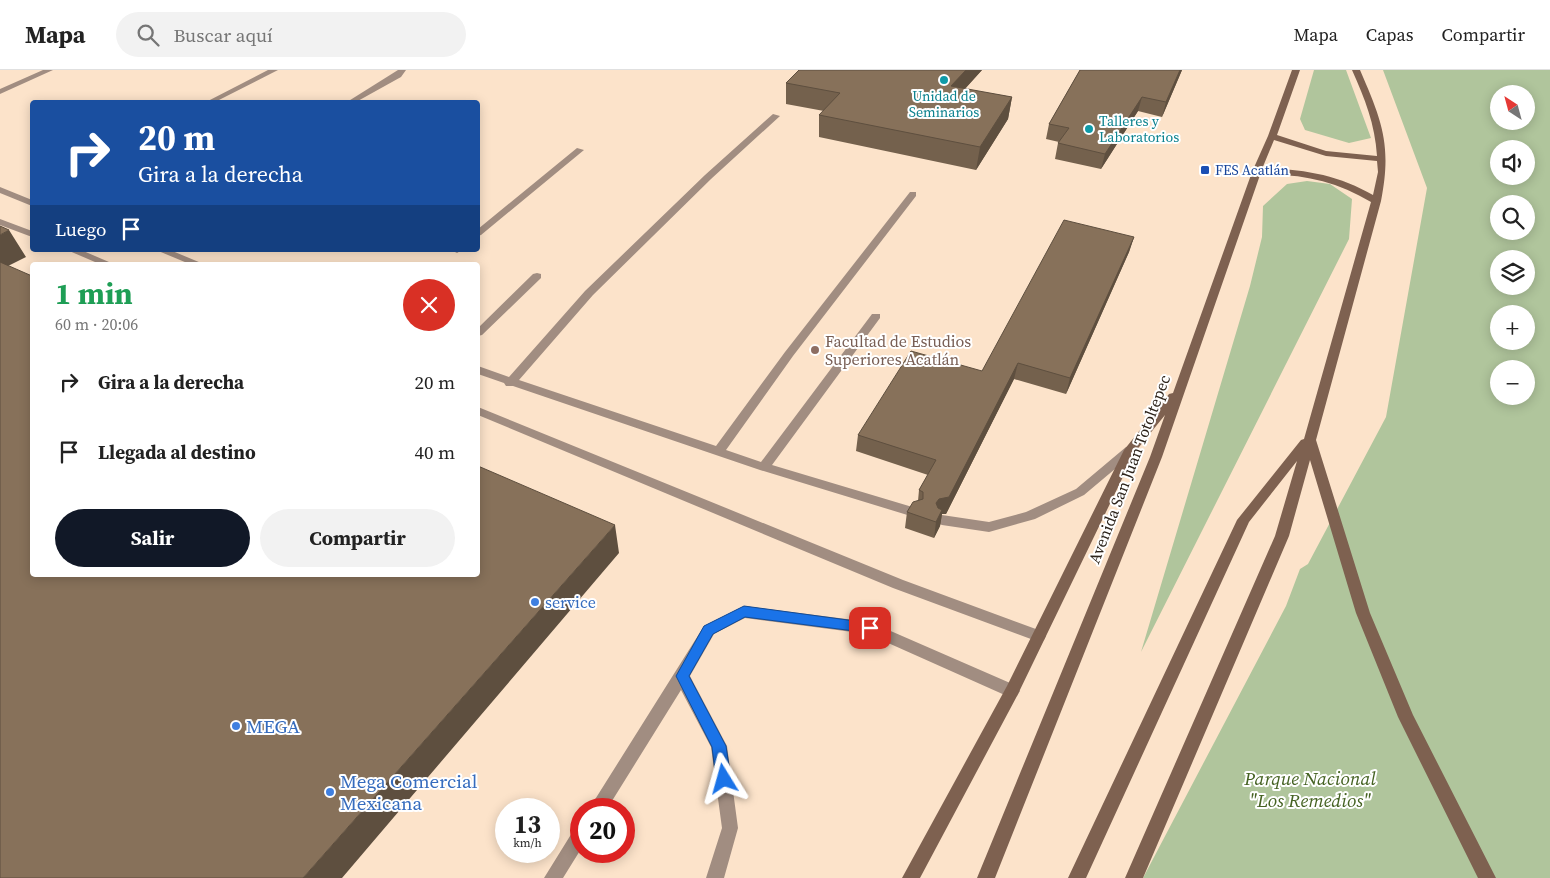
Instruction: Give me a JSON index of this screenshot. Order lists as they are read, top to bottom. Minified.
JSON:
{"streets":{"main road":["Avenida San Juan Totoltepec"]},"parks":["Parque Nacional \"Los Remedios\""],"places":{"other":["Unidad de Seminarios","Talleres y Laboratorios","Facultad de Estudios Superiores Acatlán","service","MEGA","Mega Comercial Mexicana"],"transit":["FES Acatlán"]},"north":"top left","page":{"header":"Mapa","search":"Buscar aquí","nav":["Mapa","Capas","Compartir"],"map_buttons":["+","−"],"turn":["20 m","Gira a la derecha"],"then":"Luego","heading":["1 min","60 m · 20:06"],"list":[{"name":"Gira a la derecha","value":"20 m"},{"name":"Llegada al destino","value":"40 m"}],"buttons":["Salir","Compartir"],"speed":"13 km/h","limit":"20"}}
